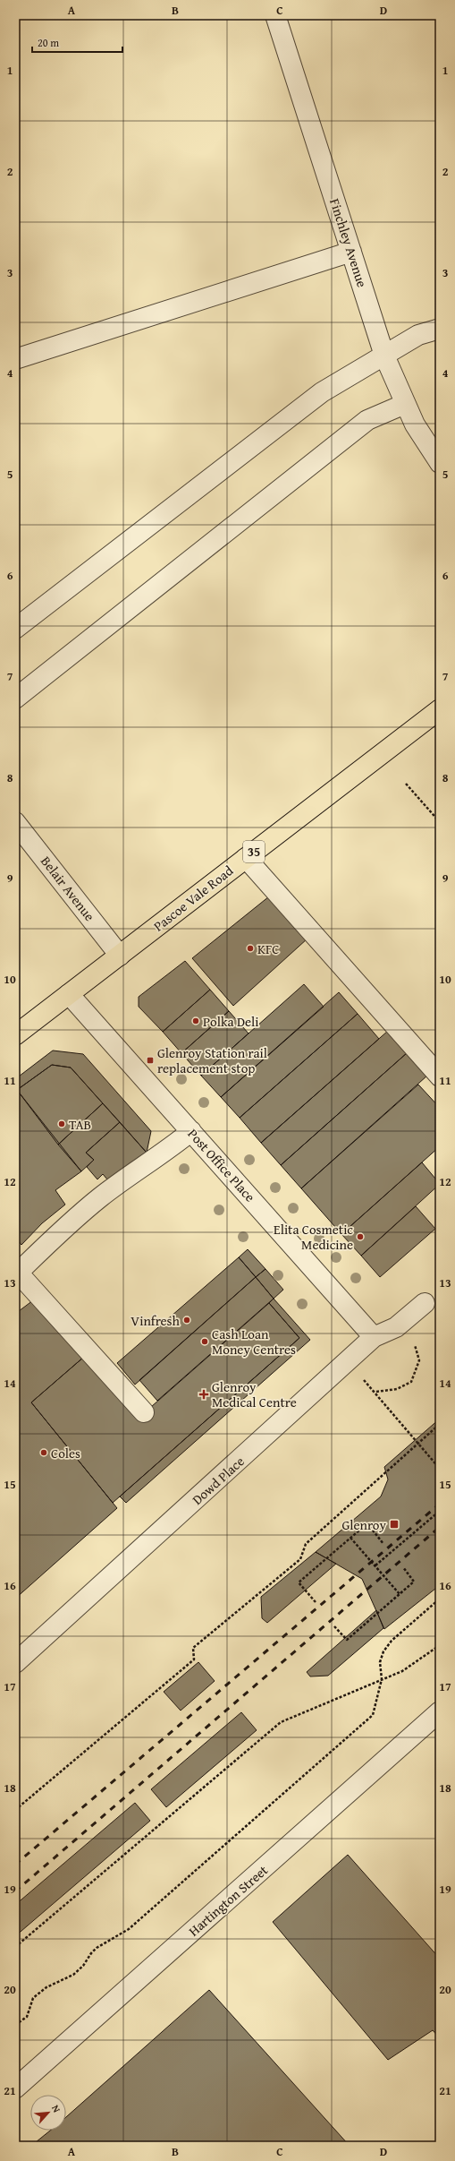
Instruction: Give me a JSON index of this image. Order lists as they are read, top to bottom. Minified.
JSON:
{"streets":{"main road":["35","Pascoe Vale Road"],"street":["Finchley Avenue","Belair Avenue","Post Office Place","Dowd Place","Hartington Street"]},"crossings":[["Belair Avenue","Pascoe Vale Road"],["Pascoe Vale Road","Post Office Place"],["Post Office Place","Dowd Place"]],"places":{"other":["KFC","Polka Deli","TAB","Elita Cosmetic Medicine","Vinfresh","Cash Loan Money Centres","Coles"],"transit":["Glenroy Station rail replacement stop","Glenroy"],"health":["Glenroy Medical Centre"]},"scale_bar":"20 m","north":"top right","grid":{"columns":["A","B","C","D"],"rows":["1","2","3","4","5","6","7","8","9","10","11","12","13","14","15","16","17","18","19","20","21"]}}
